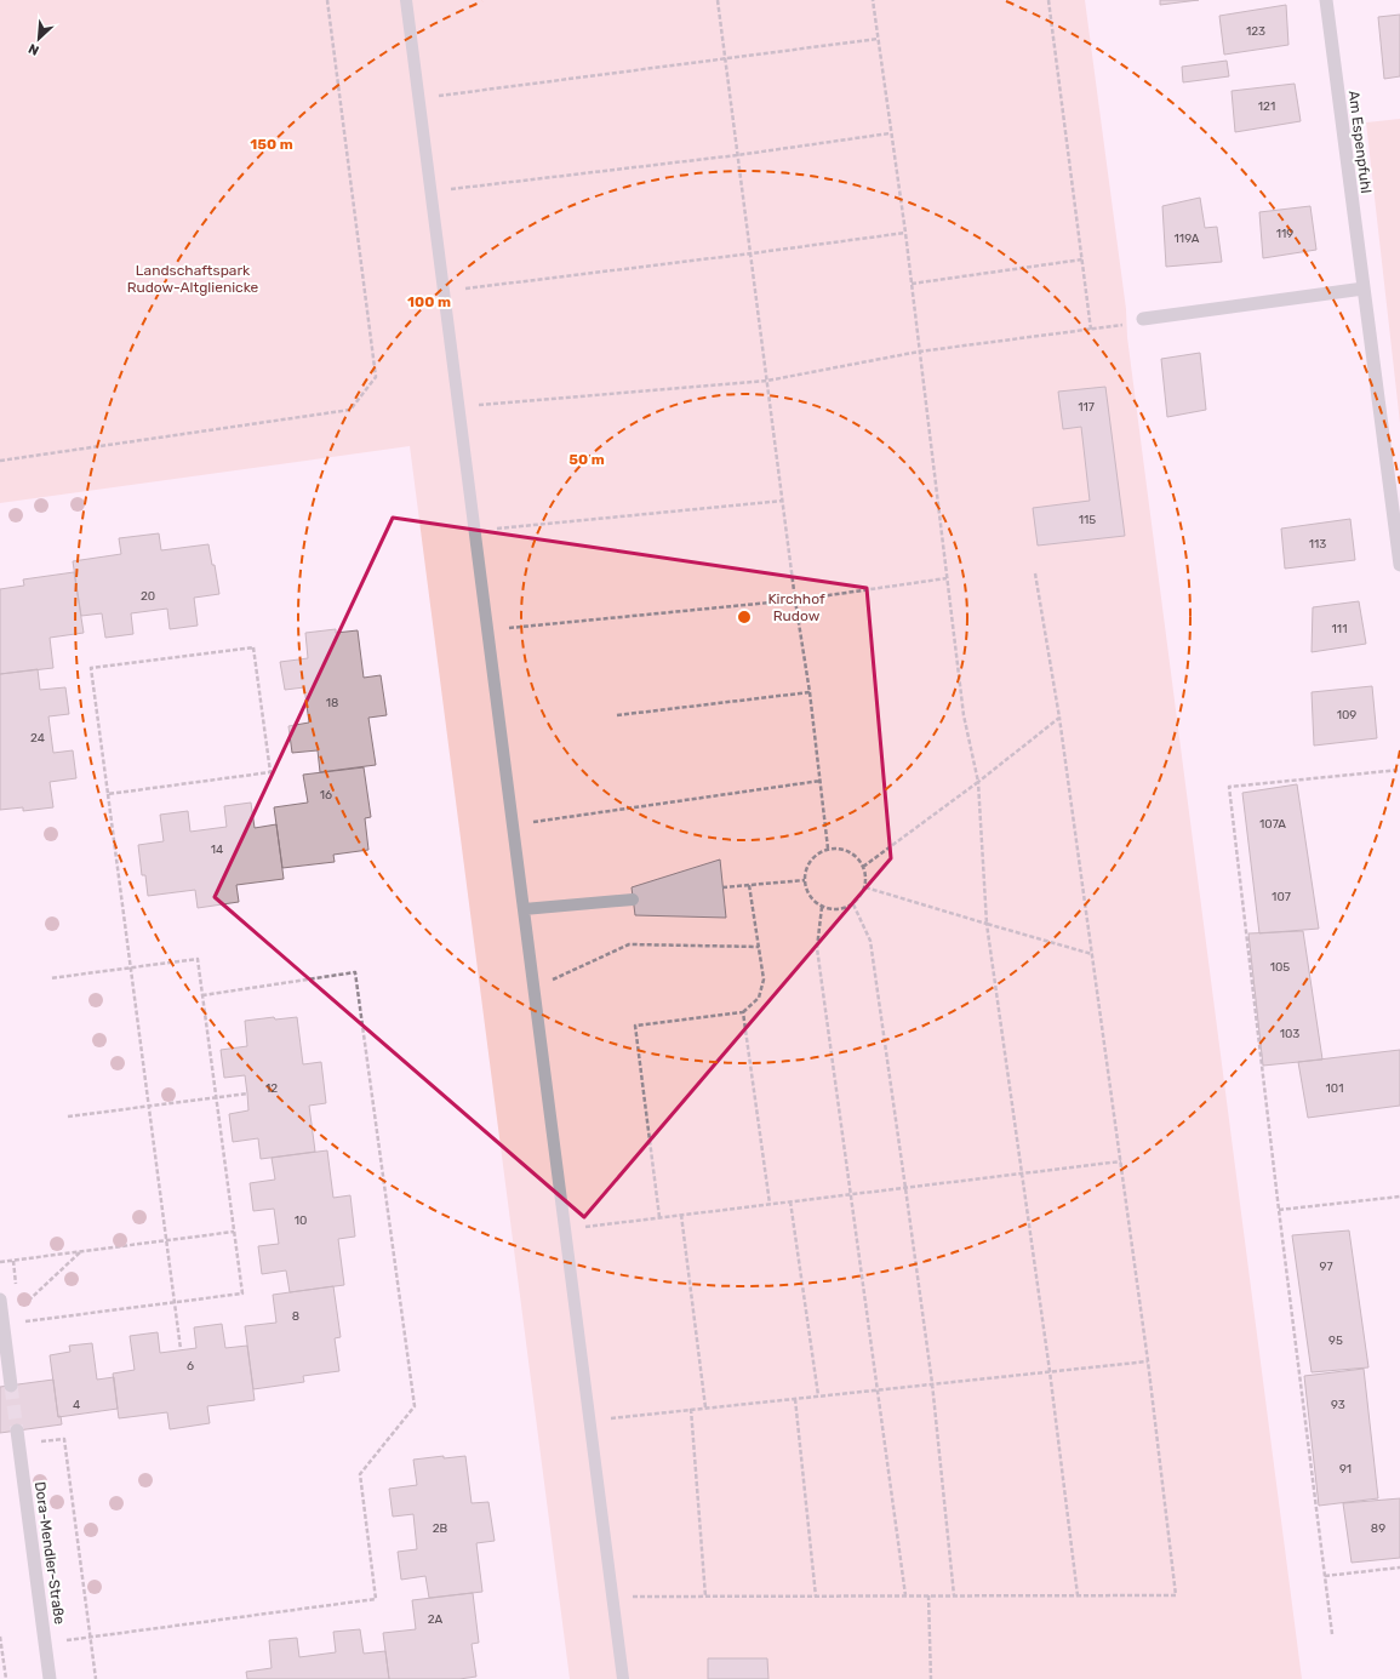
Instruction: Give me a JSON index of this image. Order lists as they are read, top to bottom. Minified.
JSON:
{"streets":{"street":["Am Espenpfuhl","Dora-Mendler-Straße"]},"parks":["Landschaftspark Rudow-Altglienicke","Kirchhof Rudow"],"house_numbers":["123","121","119","119A","117","115","113","20","111","18","109","24","16","107A","14","107","105","103","12","101","10","97","8","95","6","4","93","91","2B","89","2A"],"north":"bottom left","rings":["150 m","100 m","50 m"]}
